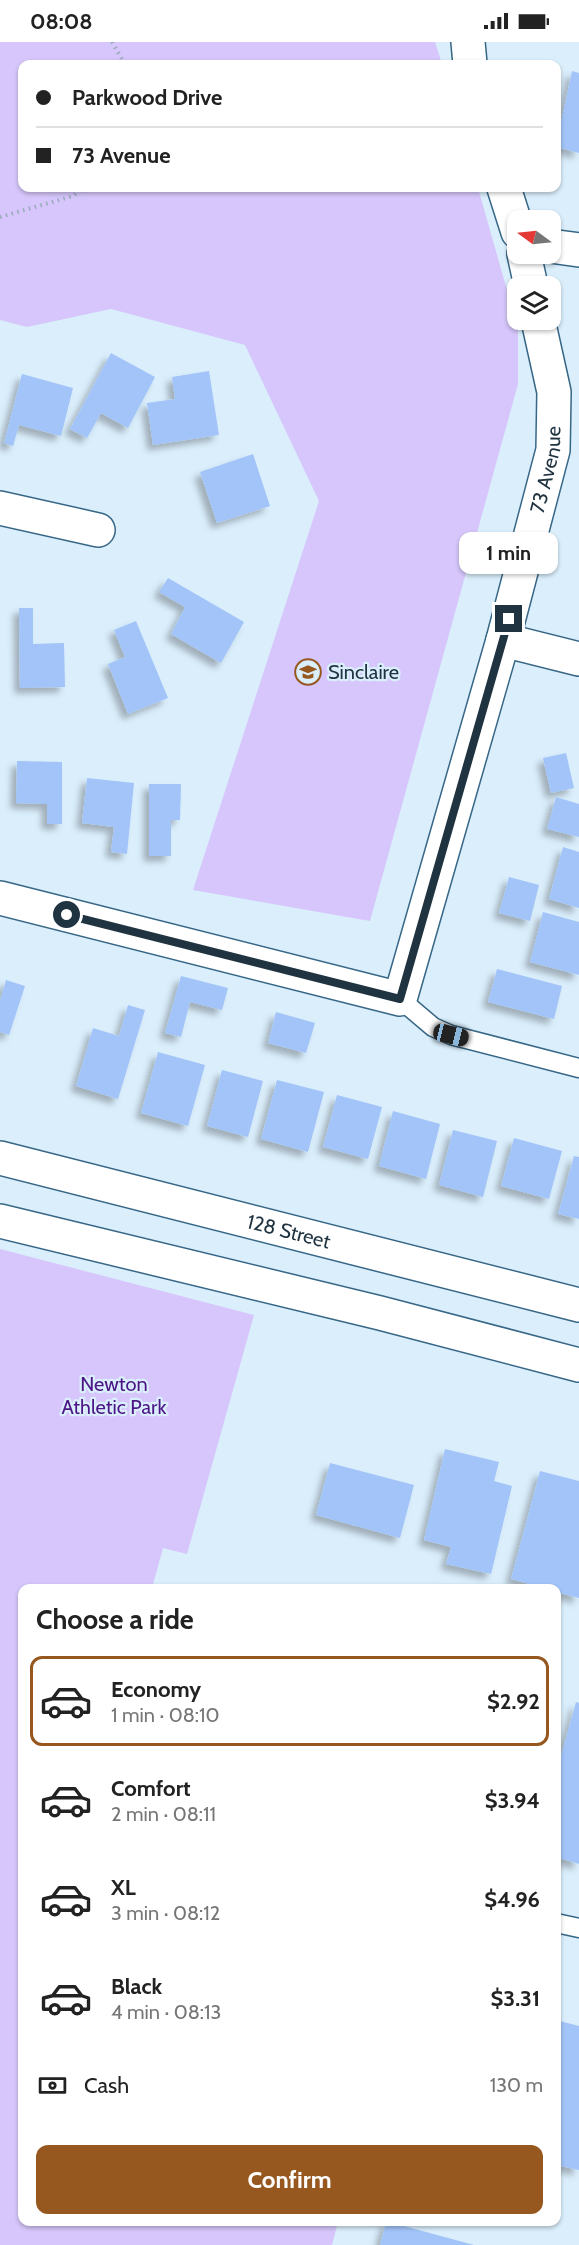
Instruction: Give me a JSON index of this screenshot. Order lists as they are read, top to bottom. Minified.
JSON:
{"streets":{"street":["73 Avenue","128 Street"]},"parks":["Newton Athletic Park"],"places":{"school or university":["Sinclaire"]},"north":"left","page":{"status":"08:08","banner":["Parkwood Drive","73 Avenue"],"bubble":"1 min","heading":"Choose a ride","list":[{"name":"Economy","note":"1 min · 08:10","value":"$2.92"},{"name":"Comfort","note":"2 min · 08:11","value":"$3.94"},{"name":"XL","note":"3 min · 08:12","value":"$4.96"},{"name":"Black","note":"4 min · 08:13","value":"$3.31"}],"pay":["Cash","130 m"],"buttons":"Confirm"}}
